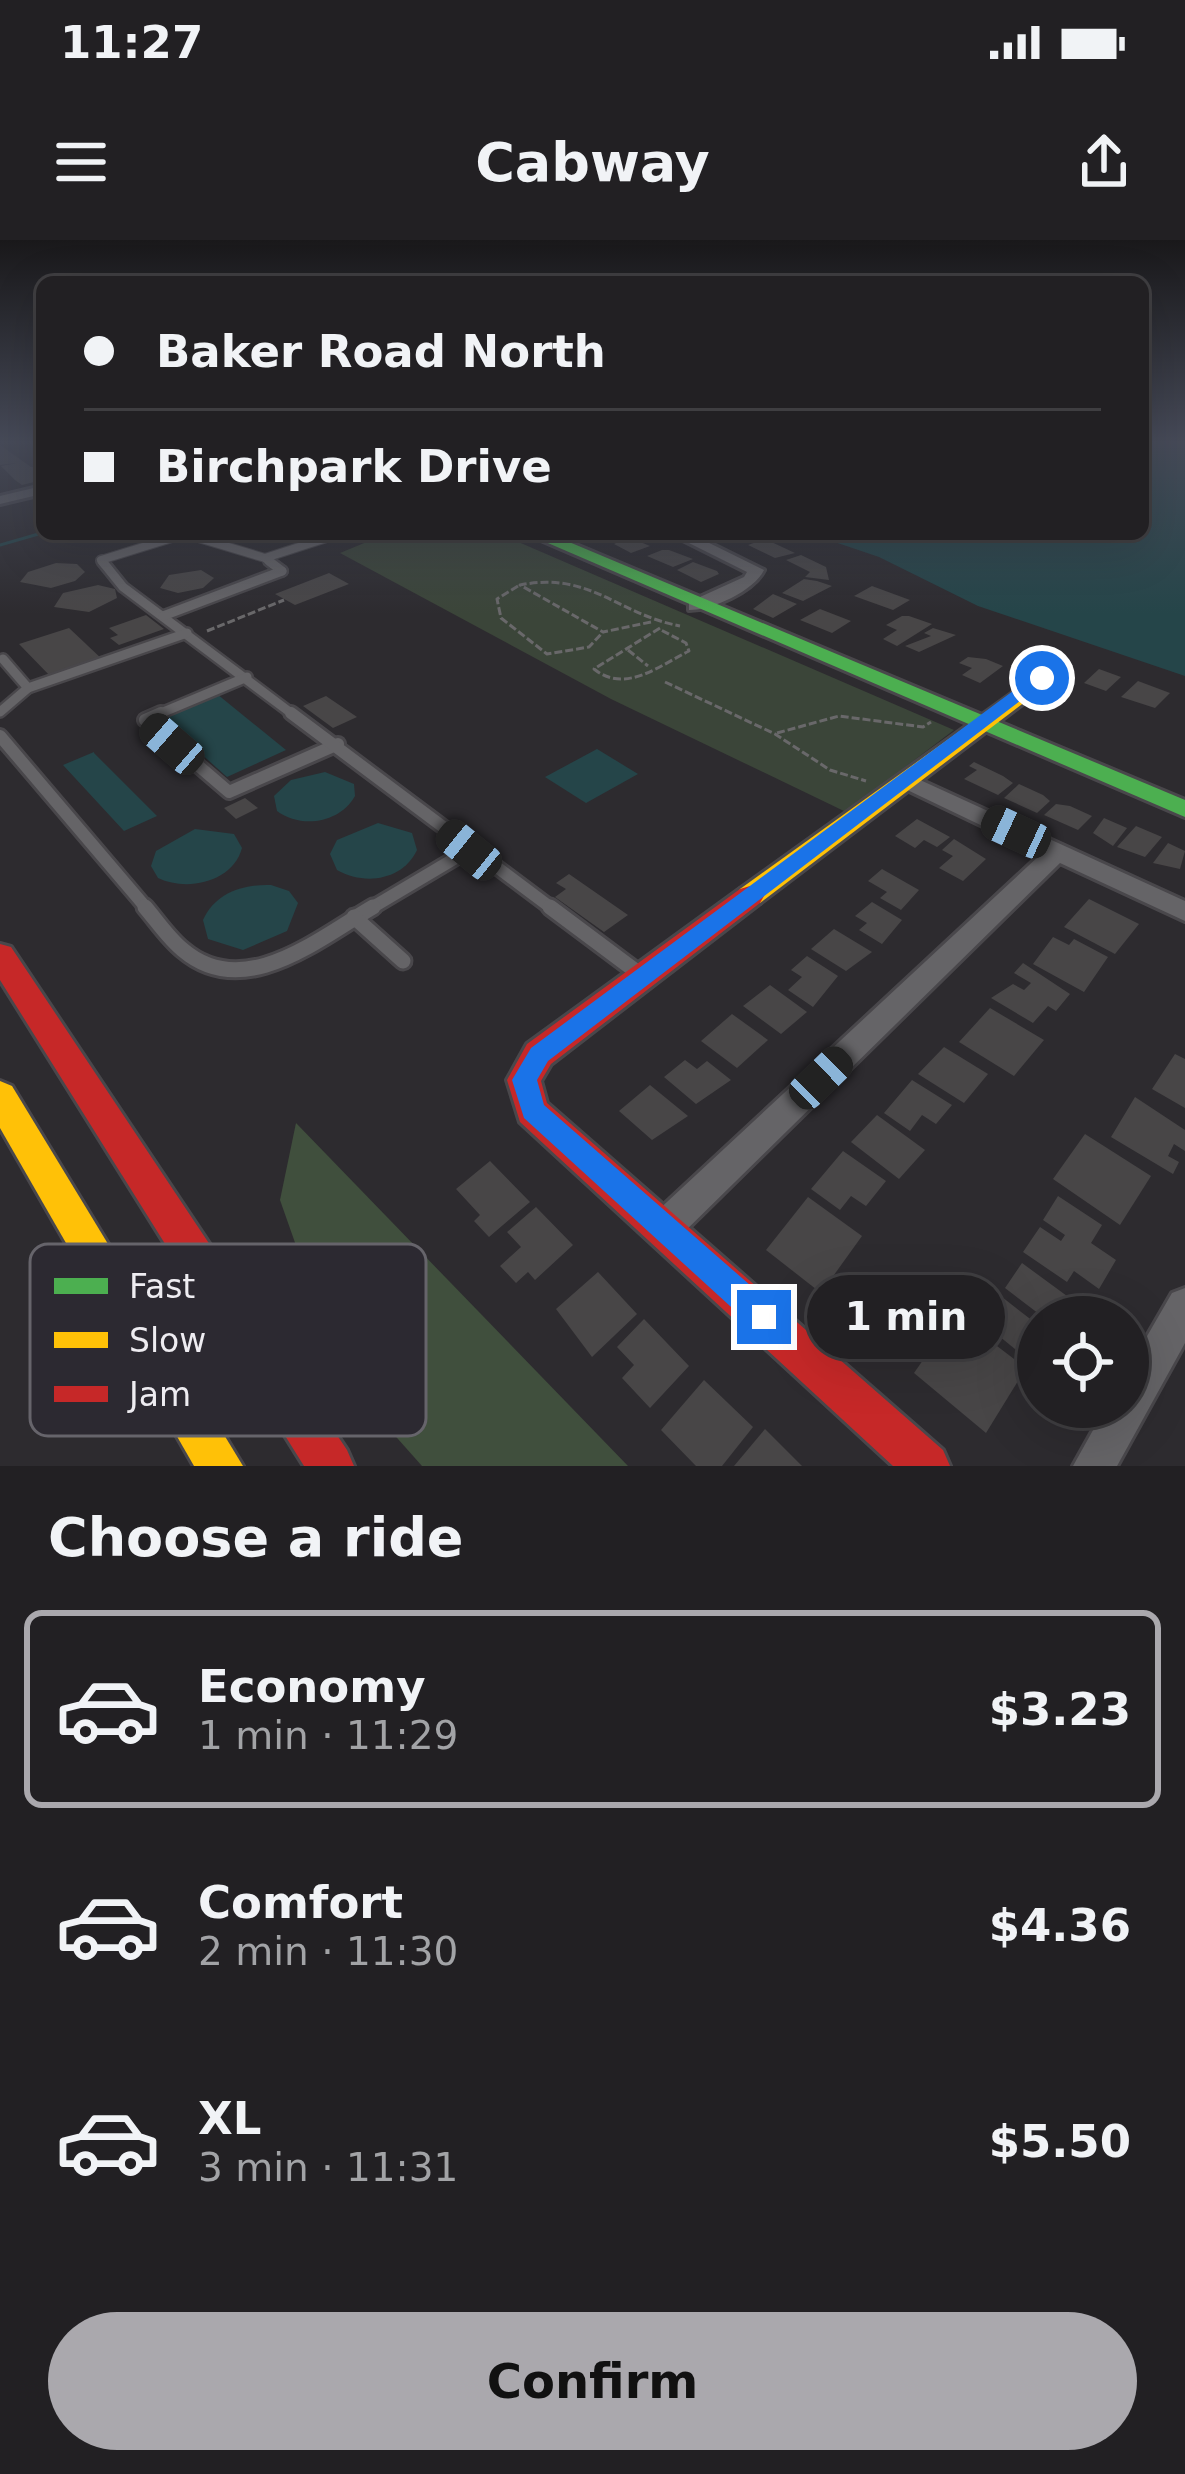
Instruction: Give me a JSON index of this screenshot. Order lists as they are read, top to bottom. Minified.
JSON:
{"legend":["Fast","Slow","Jam"],"page":{"status":"11:27","header":"Cabway","banner":["Baker Road North","Birchpark Drive"],"bubble":"1 min","heading":"Choose a ride","list":[{"name":"Economy","note":"1 min · 11:29","value":"$3.23"},{"name":"Comfort","note":"2 min · 11:30","value":"$4.36"},{"name":"XL","note":"3 min · 11:31","value":"$5.50"}],"buttons":"Confirm"}}
